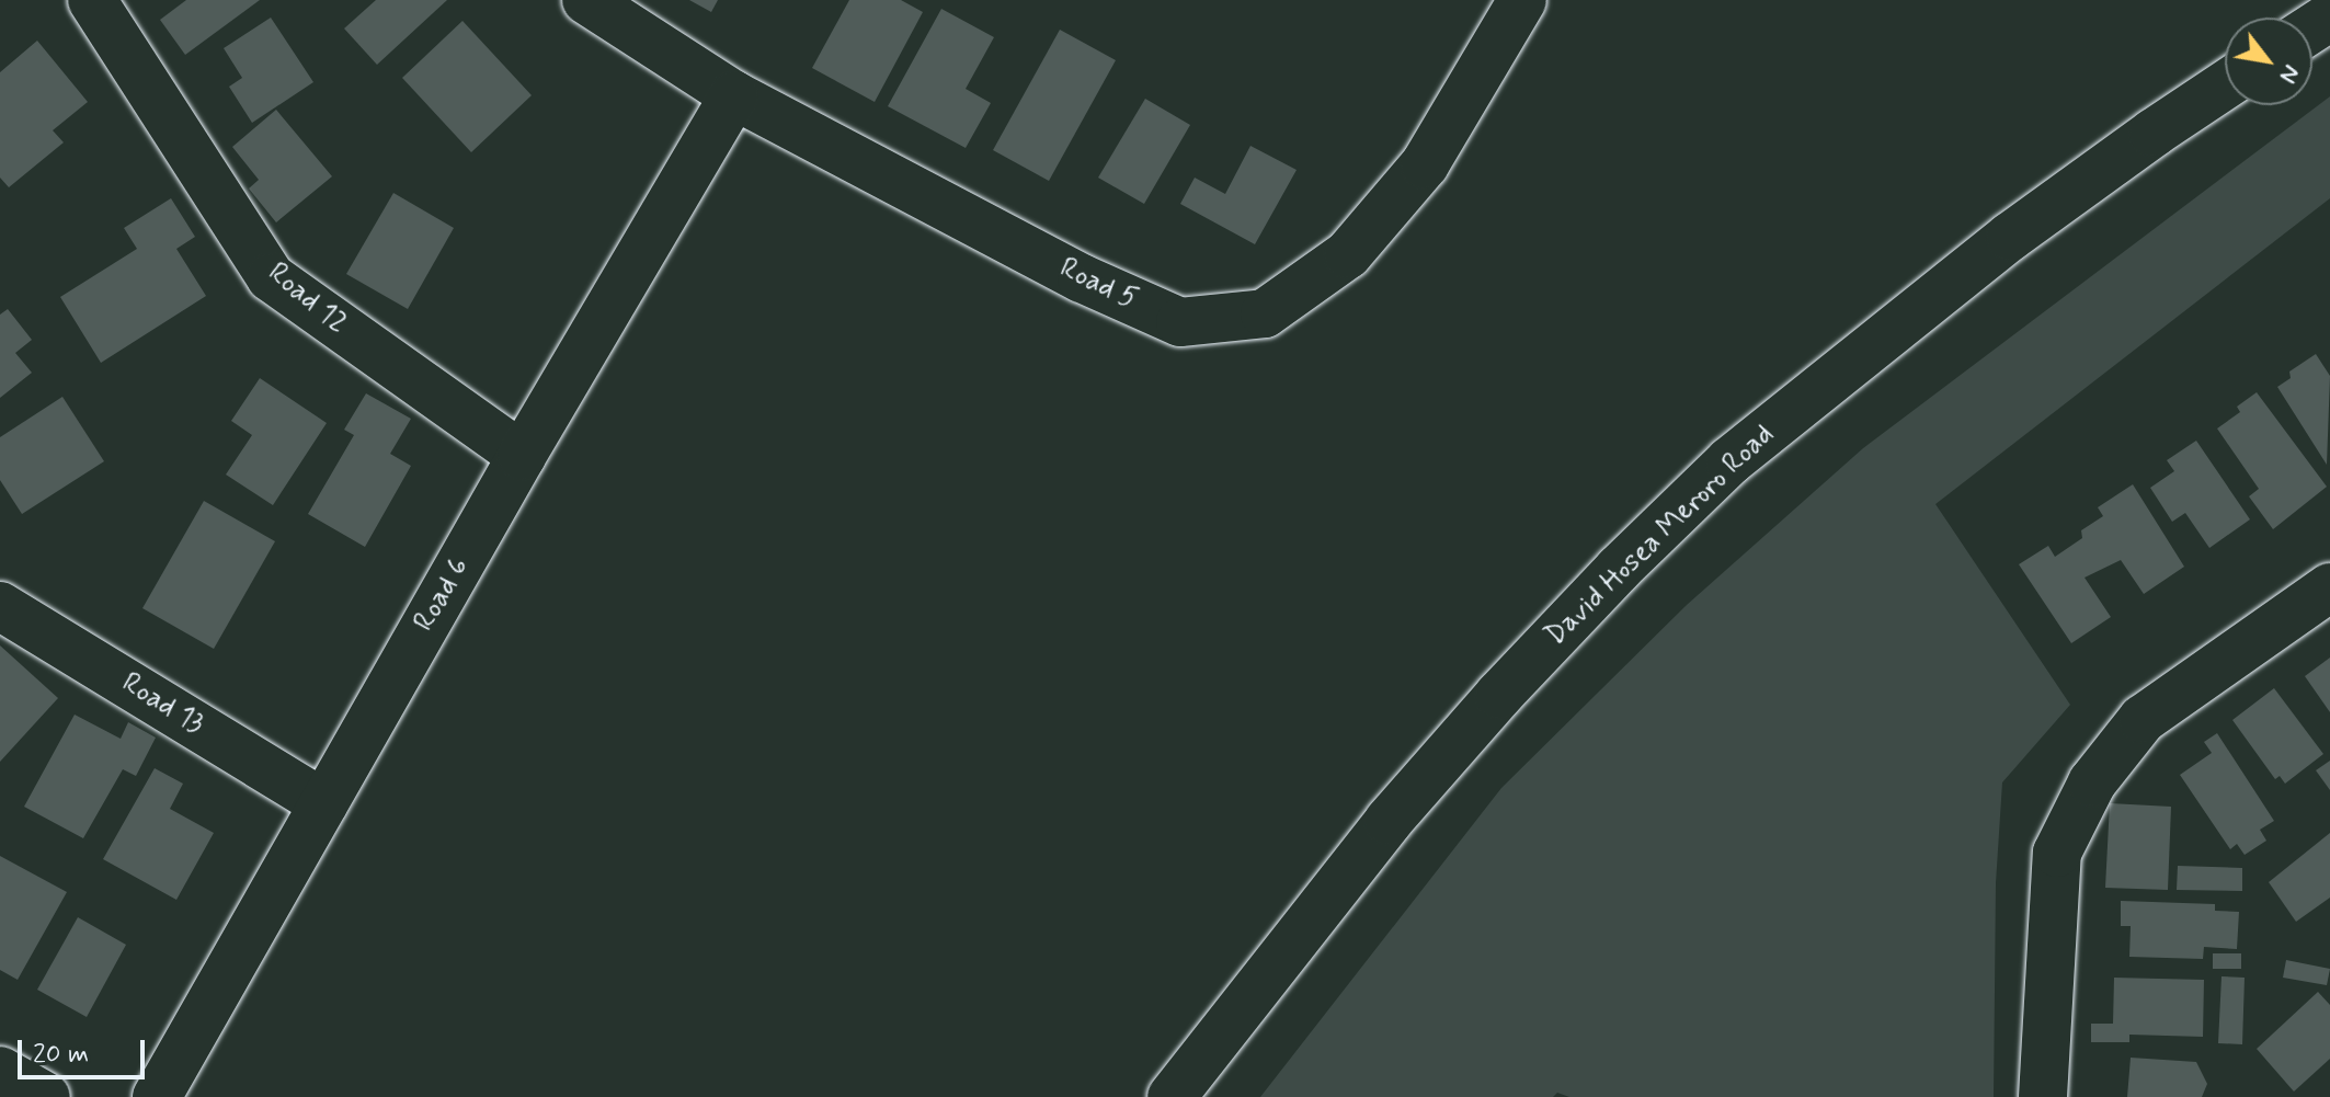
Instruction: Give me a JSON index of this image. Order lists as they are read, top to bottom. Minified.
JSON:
{"streets":{"street":["Road 5","Road 12","David Hosea Meroro Road","Road 6","Road 13"]},"crossings":[["Road 5","Road 6"],["Road 12","Road 6"],["Road 6","Road 13"]],"scale_bar":"20 m","north":"bottom right"}
